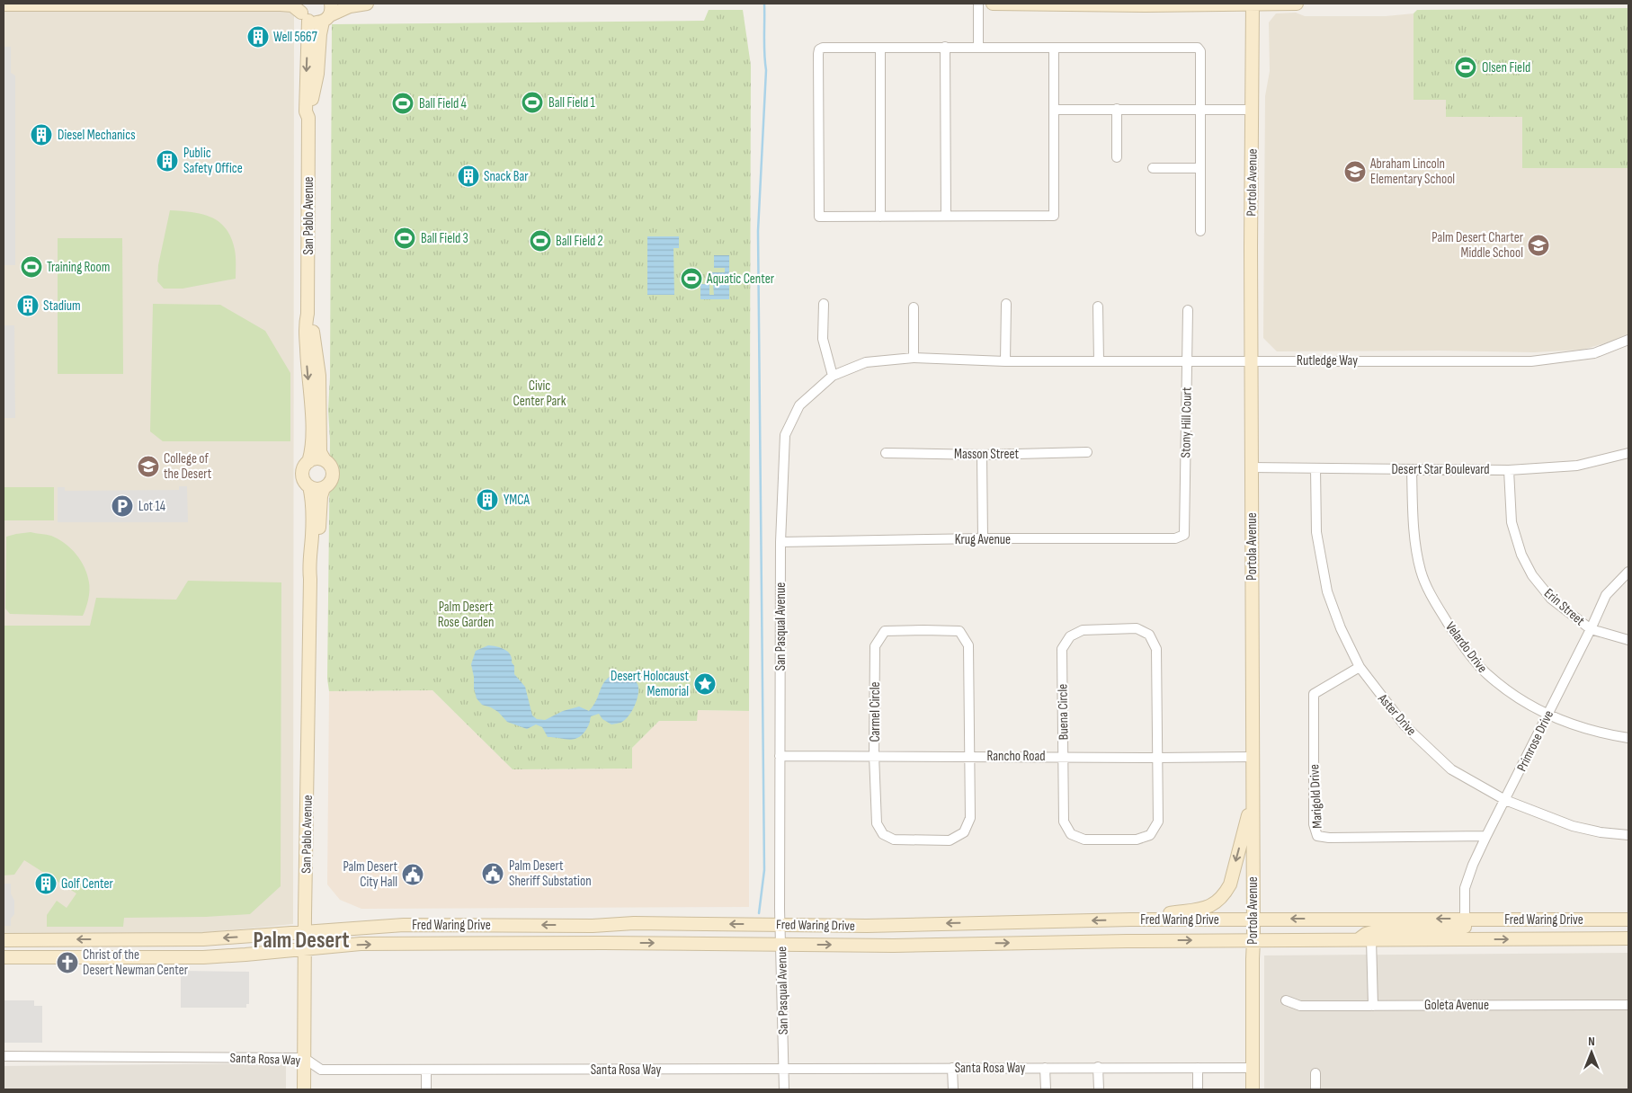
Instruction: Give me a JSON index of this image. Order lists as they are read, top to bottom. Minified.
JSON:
{"streets":{"main road":["Portola Avenue","San Pablo Avenue","Fred Waring Drive"],"street":["Rutledge Way","Stony Hill Court","Masson Street","Desert Star Boulevard","Krug Avenue","Erin Street","San Pasqual Avenue","Velardo Drive","Carmel Circle","Buena Circle","Aster Drive","Primrose Drive","Rancho Road","Marigold Drive","Goleta Avenue","Santa Rosa Way"]},"crossings":[["Portola Avenue","Rutledge Way"],["Portola Avenue","Desert Star Boulevard"],["Portola Avenue","Rancho Road"],["Portola Avenue","Fred Waring Drive"],["Portola Avenue","Santa Rosa Way"],["San Pablo Avenue","Fred Waring Drive"],["San Pablo Avenue","Santa Rosa Way"],["Rutledge Way","Stony Hill Court"],["Rutledge Way","San Pasqual Avenue"],["Stony Hill Court","Krug Avenue"],["Desert Star Boulevard","Erin Street"],["Desert Star Boulevard","Velardo Drive"],["Desert Star Boulevard","Aster Drive"],["Krug Avenue","San Pasqual Avenue"],["Erin Street","Primrose Drive"],["San Pasqual Avenue","Rancho Road"],["San Pasqual Avenue","Fred Waring Drive"],["San Pasqual Avenue","Santa Rosa Way"],["Velardo Drive","Primrose Drive"],["Carmel Circle","Rancho Road"],["Buena Circle","Rancho Road"],["Aster Drive","Primrose Drive"],["Aster Drive","Marigold Drive"],["Primrose Drive","Marigold Drive"],["Primrose Drive","Fred Waring Drive"]],"districts":["Palm Desert"],"parks":["Civic Center Park","Palm Desert Rose Garden"],"places":{"building":["Well 5667","Diesel Mechanics","Public Safety Office","Snack Bar","Stadium","YMCA","Golf Center"],"sports":["Olsen Field","Ball Field 1","Ball Field 4","Ball Field 3","Ball Field 2","Training Room","Aquatic Center"],"school or university":["Abraham Lincoln Elementary School","Palm Desert Charter Middle School","College of the Desert"],"parking":["Lot 14"],"place":["Desert Holocaust Memorial"],"public building":["Palm Desert Sheriff Substation","Palm Desert City Hall"],"church":["Christ of the Desert Newman Center"]},"north":"top"}
